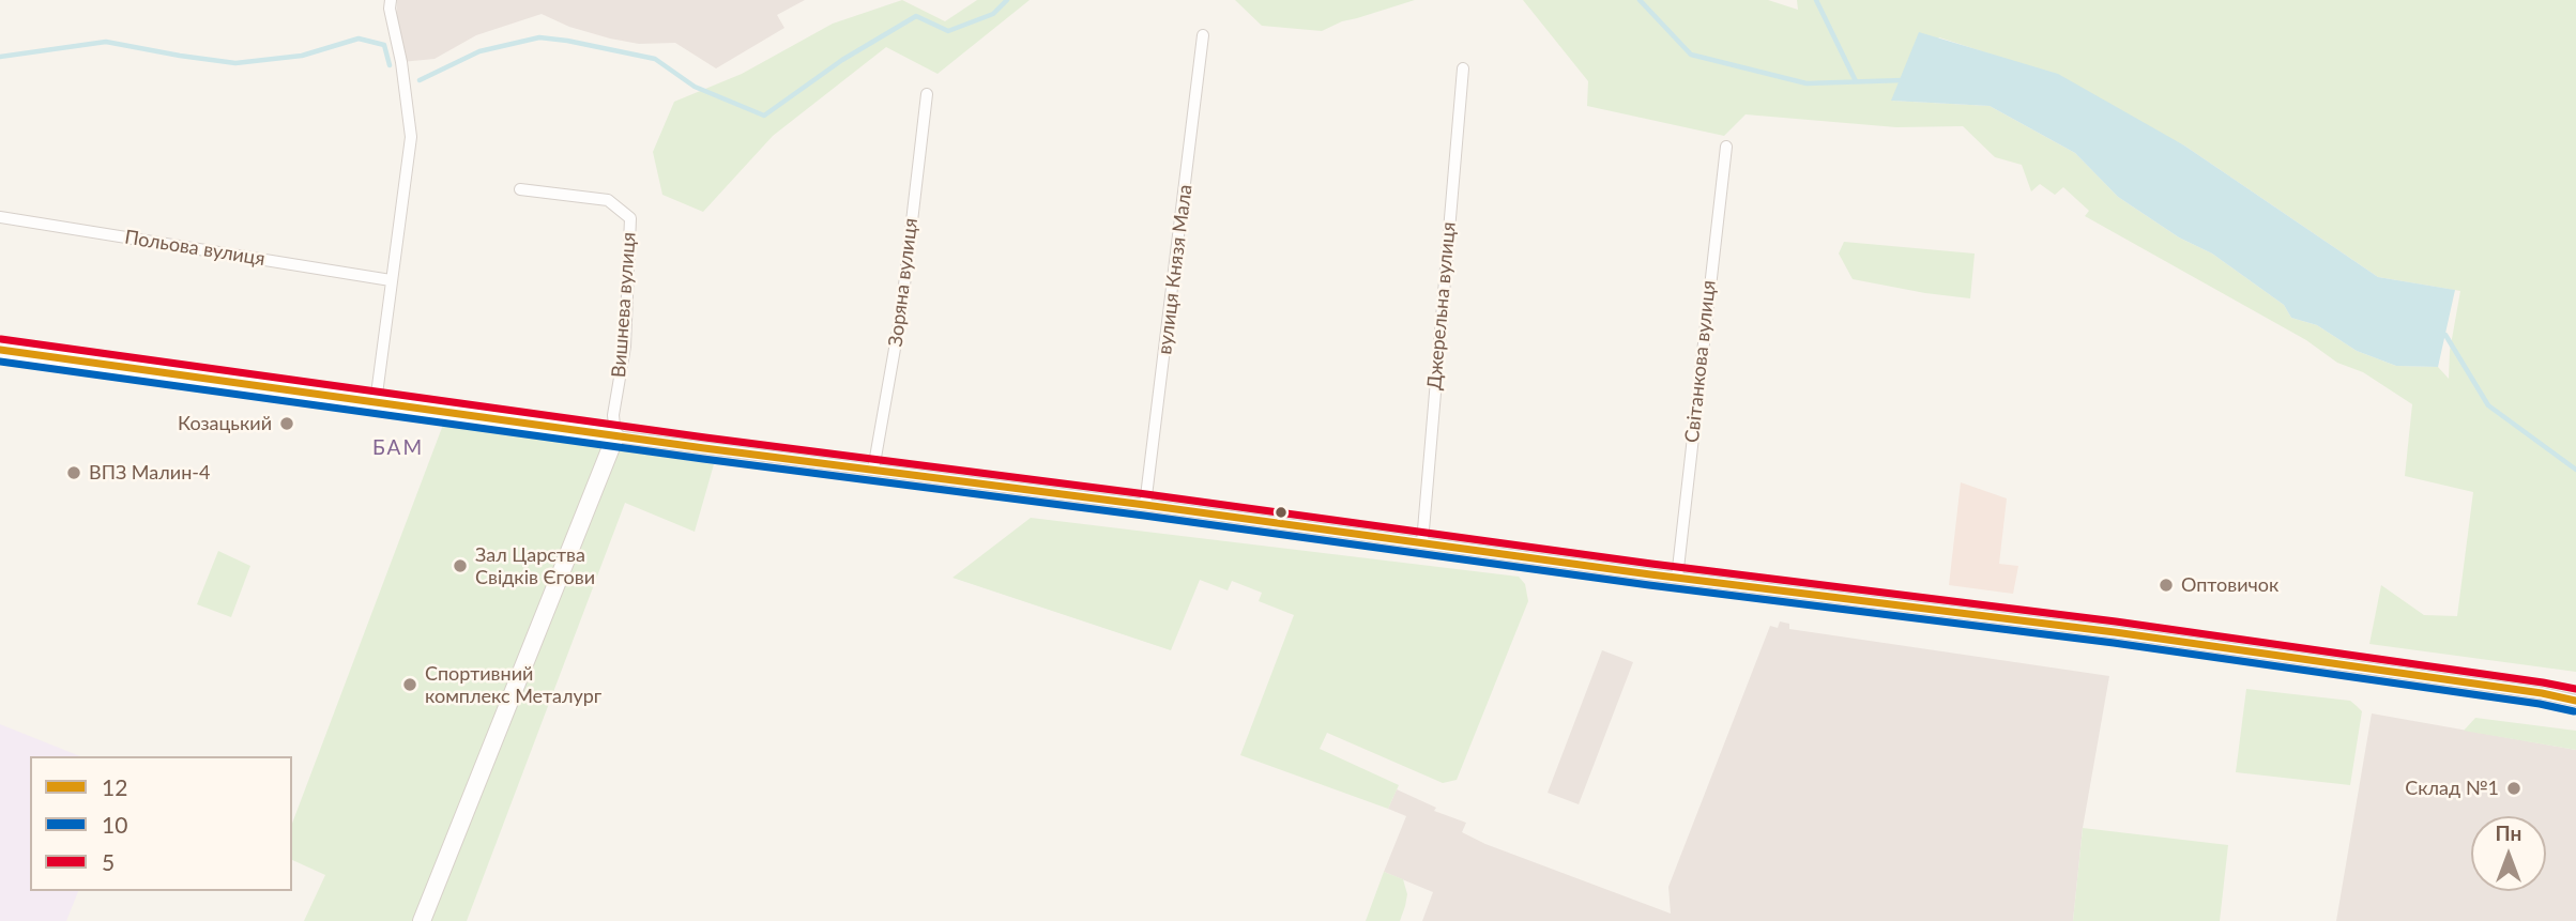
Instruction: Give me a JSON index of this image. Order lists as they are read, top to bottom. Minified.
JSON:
{"streets":{"street":["Польова вулиця","вулиця Князя Мала","Зоряна вулиця","Вишнева вулиця","Джерельна вулиця","Світанкова вулиця"]},"districts":["БАМ"],"places":["Козацький","ВПЗ Малин-4","Зал Царства Свідків Єгови","Оптовичок","Спортивний комплекс Металург","Склад №1"],"lines":["transit line 5","transit line 12","transit line 10"],"legend":["12","10","5"],"north":"top"}
